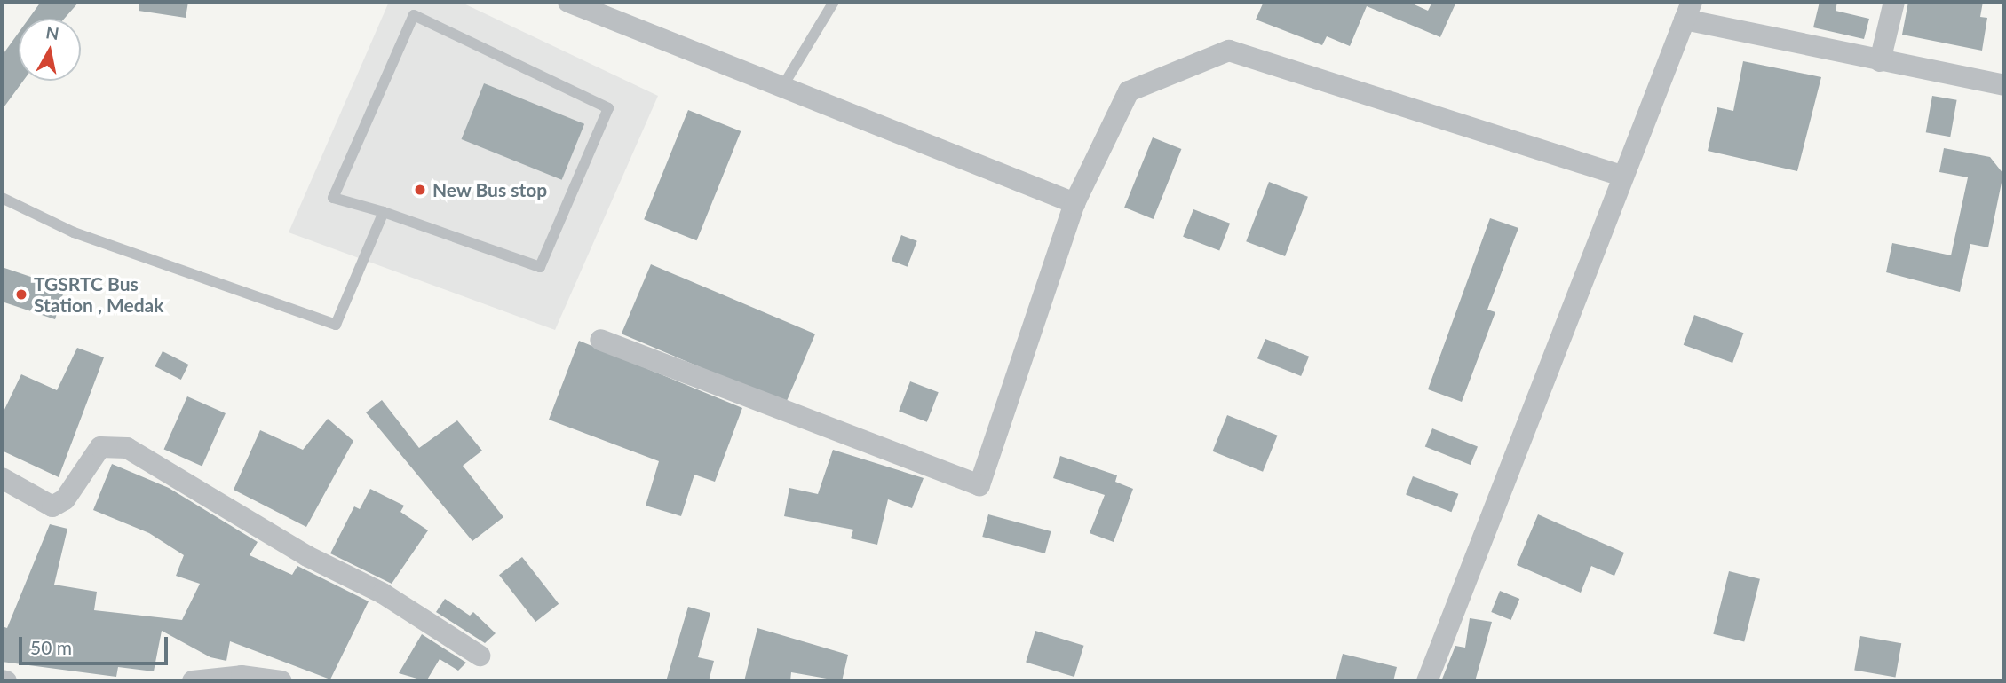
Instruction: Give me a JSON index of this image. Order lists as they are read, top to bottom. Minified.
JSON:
{"places":["New Bus stop","TGSRTC Bus Station , Medak"],"scale_bar":"50 m","north":"top"}
